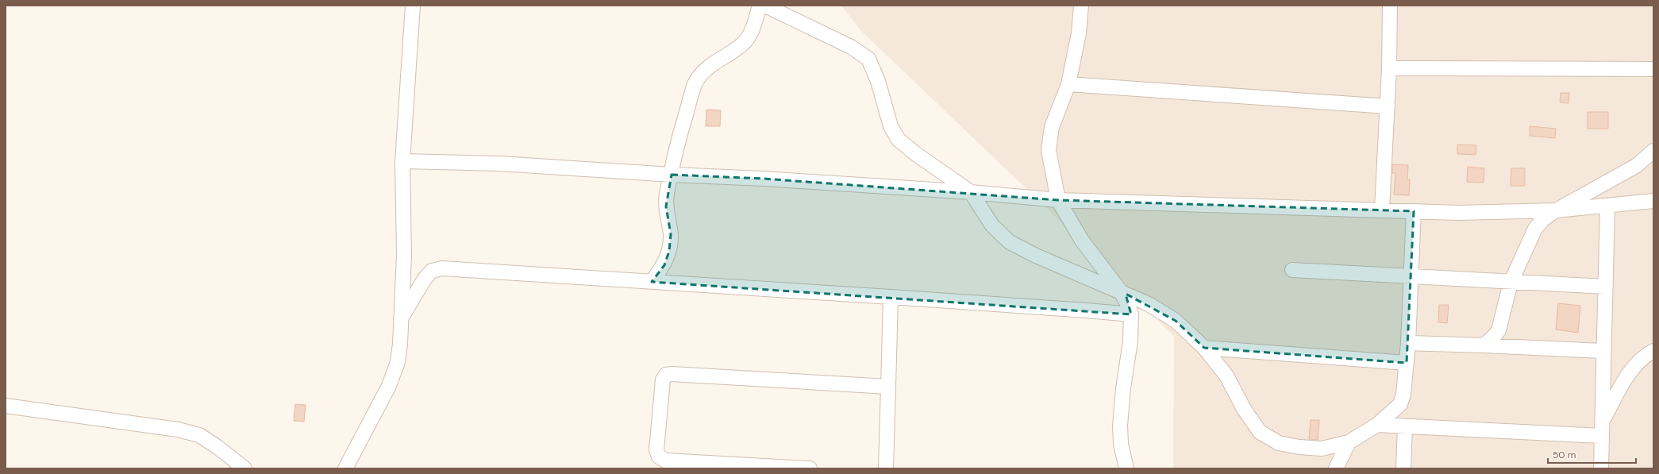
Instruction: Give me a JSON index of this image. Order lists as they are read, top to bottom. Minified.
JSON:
{"scale_bar":"50 m"}
